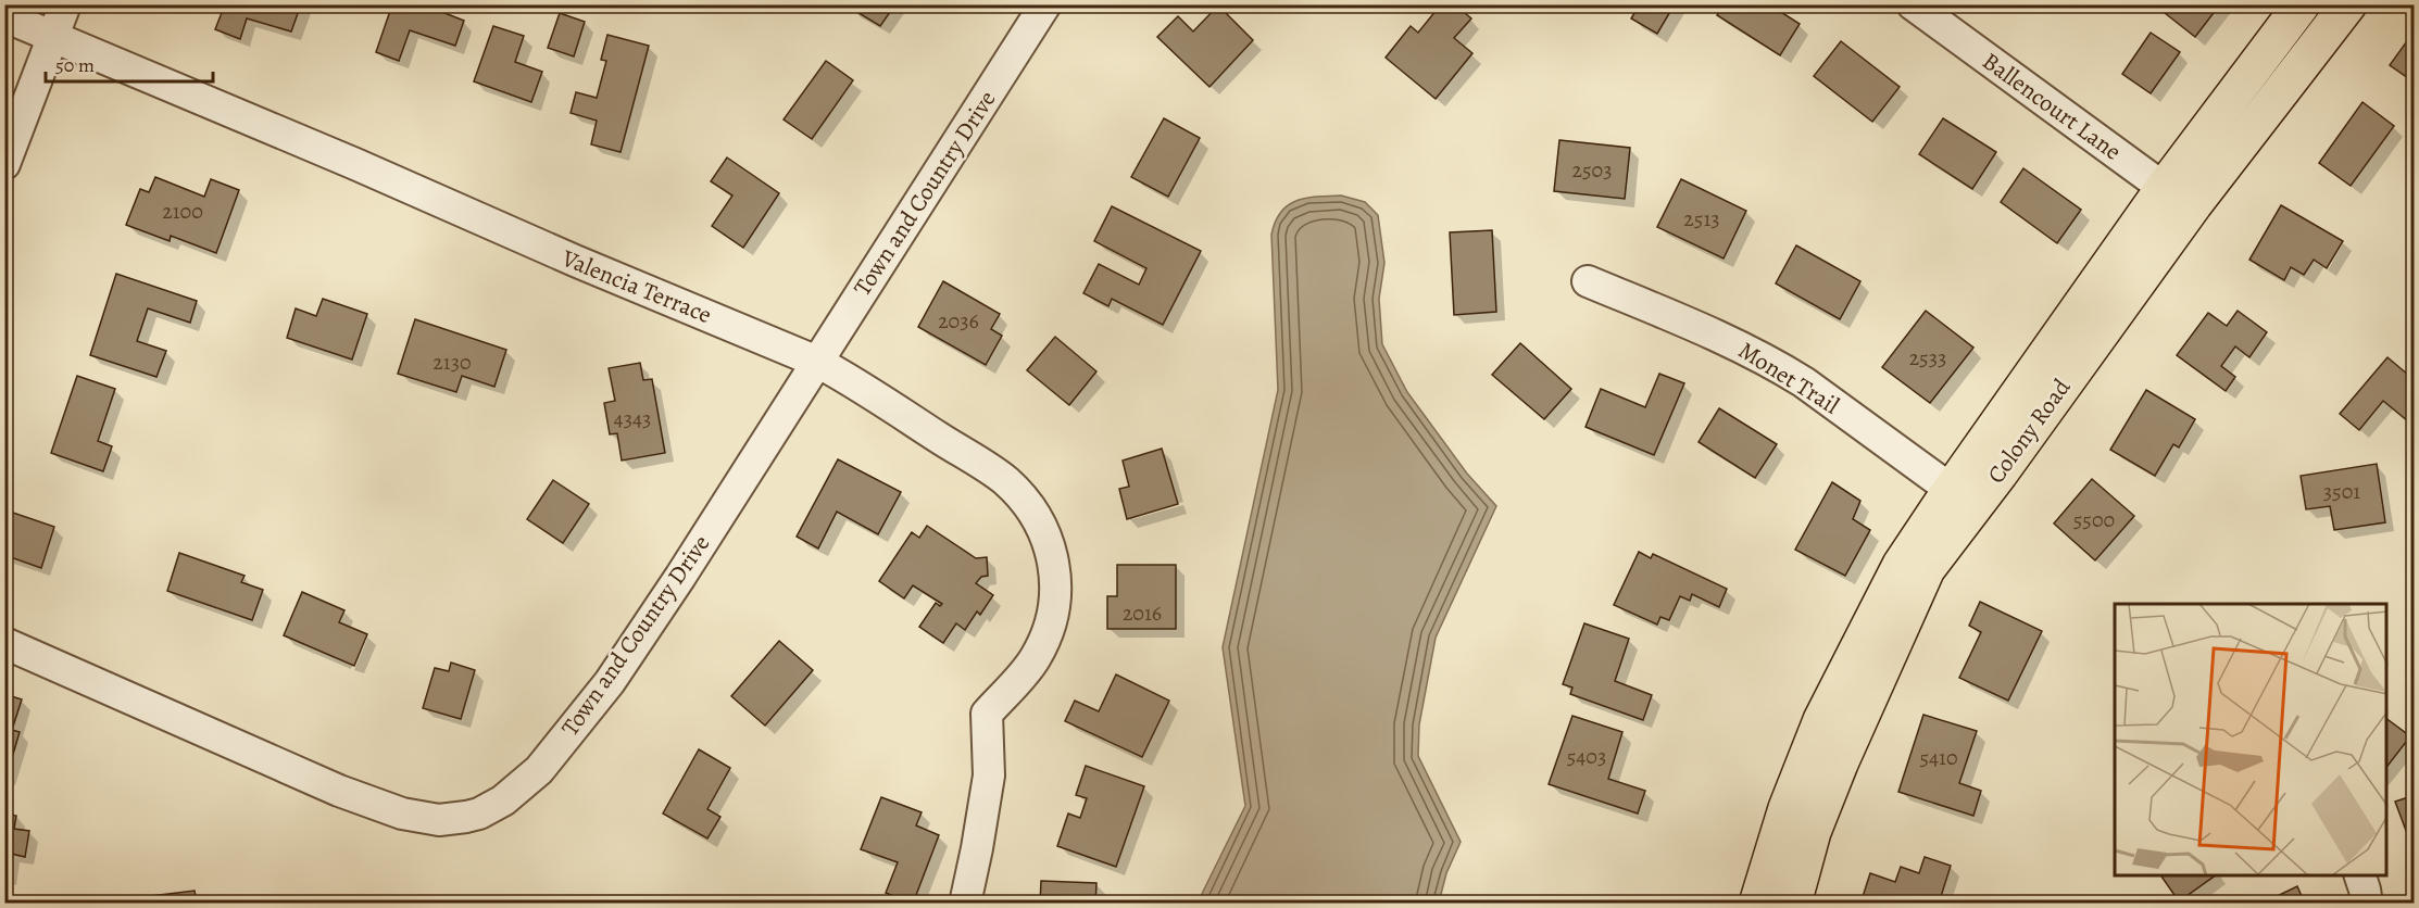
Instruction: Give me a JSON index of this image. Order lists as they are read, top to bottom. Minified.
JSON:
{"streets":{"main road":["Colony Road"],"street":["Ballencourt Lane","Town and Country Drive","Valencia Terrace","Monet Trail"]},"crossings":[["Ballencourt Lane","Colony Road"],["Town and Country Drive","Valencia Terrace"],["Monet Trail","Colony Road"]],"house_numbers":["2503","2100","2513","2036","2533","2130","4343","3501","5500","2016","5403","5410"],"scale_bar":"50 m"}
